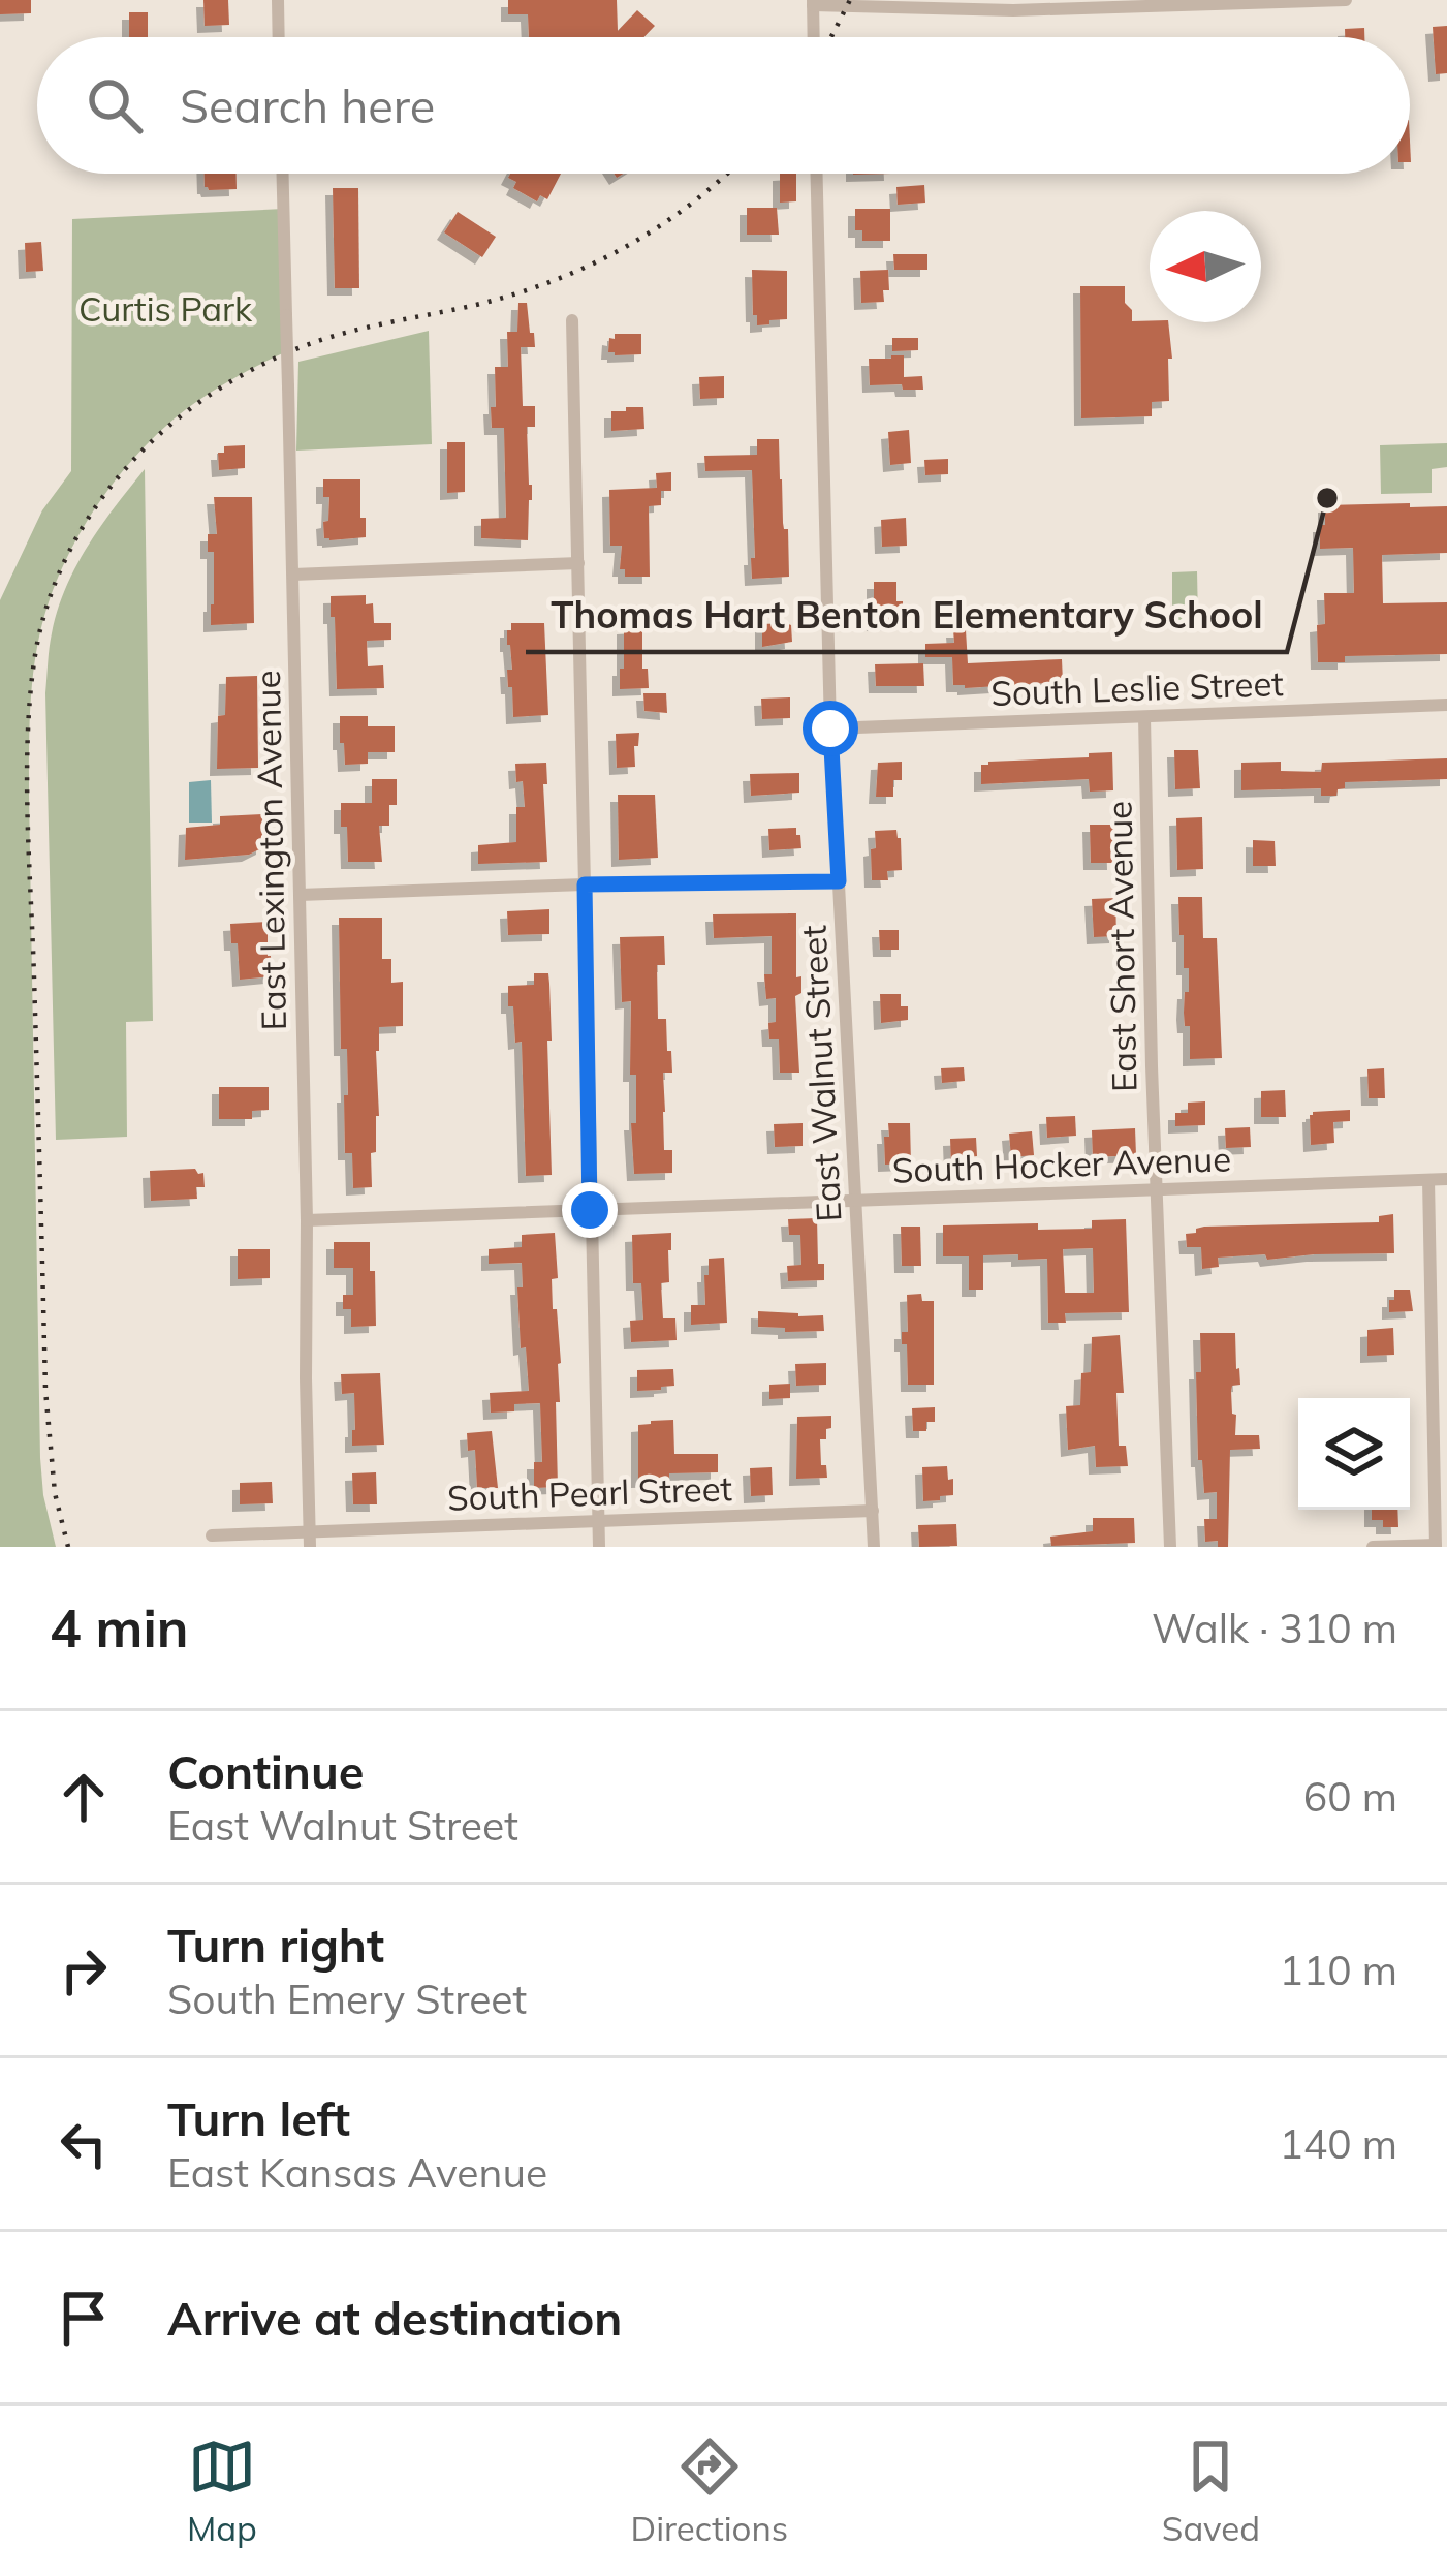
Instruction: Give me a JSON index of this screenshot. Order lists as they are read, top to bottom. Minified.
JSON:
{"streets":{"street":["South Leslie Street","East Lexington Avenue","East Short Avenue","East Walnut Street","South Hocker Avenue","South Pearl Street"]},"crossings":[["South Leslie Street","East Short Avenue"],["South Leslie Street","East Walnut Street"],["East Lexington Avenue","South Hocker Avenue"],["East Lexington Avenue","South Pearl Street"],["East Short Avenue","South Hocker Avenue"],["East Walnut Street","South Hocker Avenue"],["East Walnut Street","South Pearl Street"]],"parks":["Curtis Park"],"places":["Thomas Hart Benton Elementary School"],"north":"left","page":{"search":"Search here","heading":["4 min","Walk · 310 m"],"list":[["Continue","East Walnut Street","60 m"],["Turn right","South Emery Street","110 m"],["Turn left","East Kansas Avenue","140 m"],"Arrive at destination"],"nav":["Map","Directions","Saved"]}}
